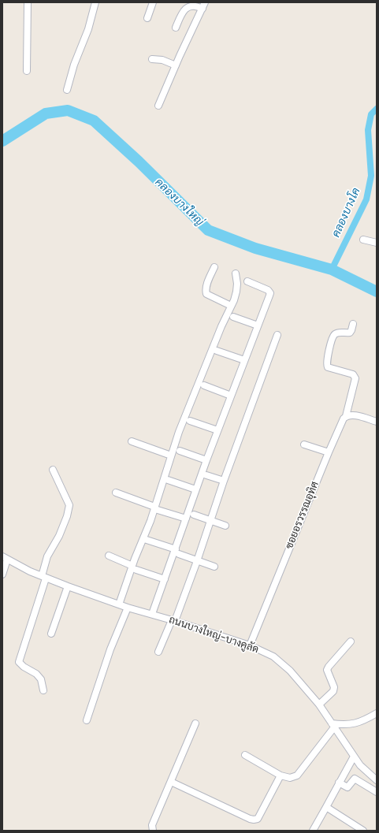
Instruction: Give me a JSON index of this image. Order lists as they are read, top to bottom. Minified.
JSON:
{"streets":{"street":["ซอยอรวรรณอุทิศ","ถนนบางใหญ่-บางคูลัด"]},"crossings":[["ซอยอรวรรณอุทิศ","ถนนบางใหญ่-บางคูลัด"]],"water":["คลองบางใหญ่","คลองบางโค"]}
